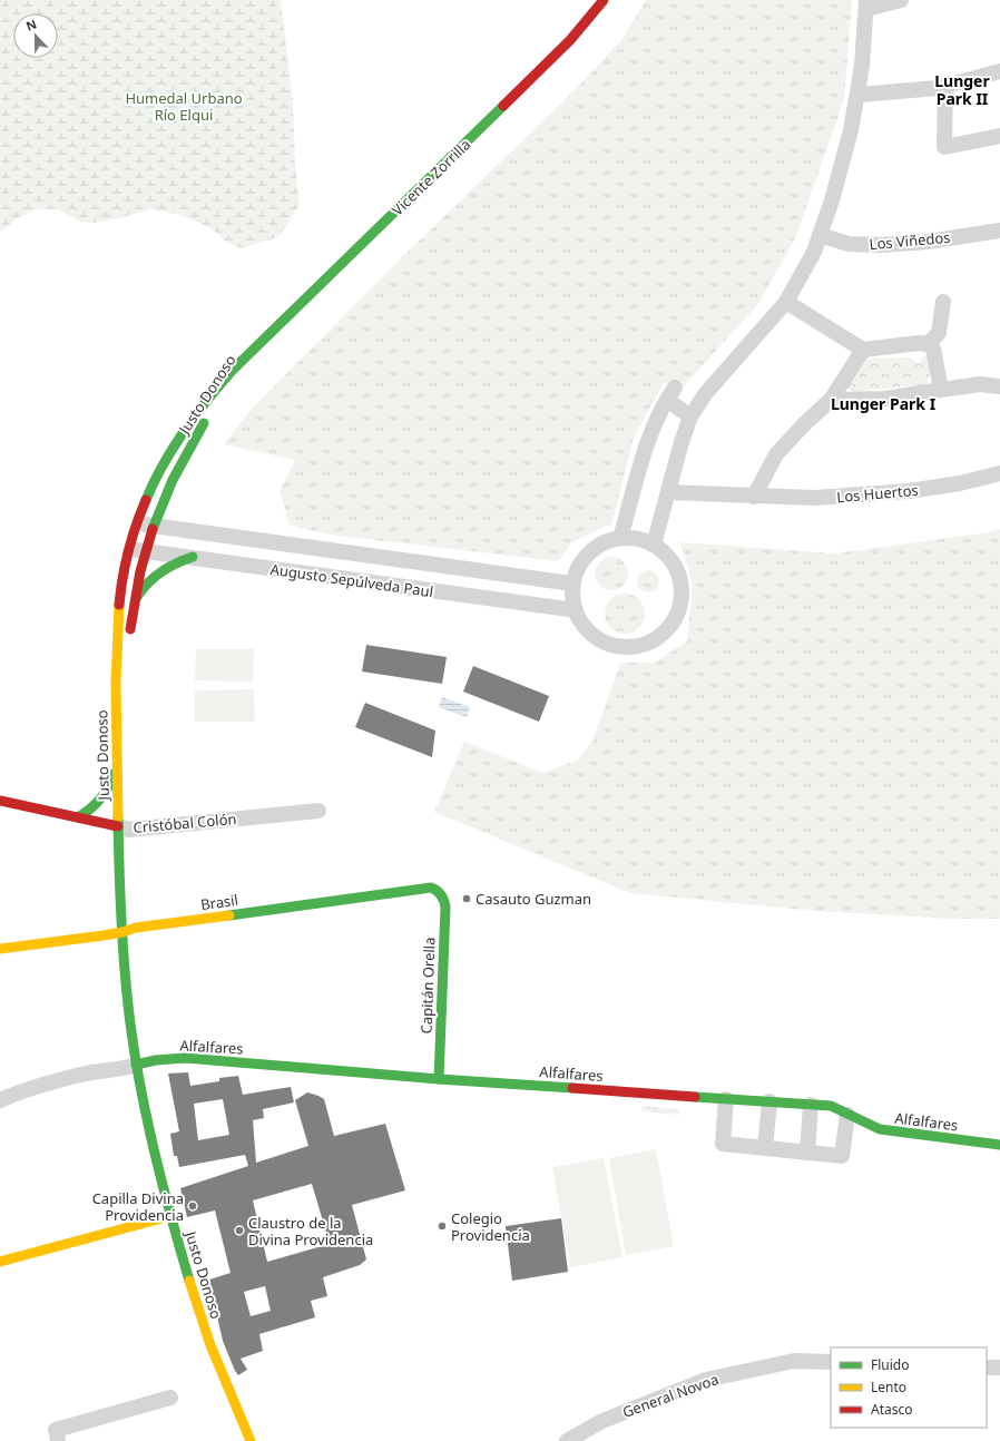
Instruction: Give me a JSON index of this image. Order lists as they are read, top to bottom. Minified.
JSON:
{"streets":{"main road":["Vicente Zorrilla","Justo Donoso","Cristóbal Colón","Brasil","Capitán Orella","Alfalfares"],"street":["Los Viñedos","Los Huertos","Augusto Sepúlveda Paul","General Novoa"]},"crossings":[["Vicente Zorrilla","Justo Donoso"],["Justo Donoso","Augusto Sepúlveda Paul"],["Justo Donoso","Cristóbal Colón"],["Justo Donoso","Brasil"],["Justo Donoso","Alfalfares"],["Brasil","Capitán Orella"],["Capitán Orella","Alfalfares"]],"districts":["Lunger Park II","Lunger Park I"],"parks":["Humedal Urbano Río Elqui"],"places":["Casauto Guzman","Capilla Divina Providencia","Colegio Providencia","Claustro de la Divina Providencia"],"legend":["Fluido","Lento","Atasco"],"north":"top"}
